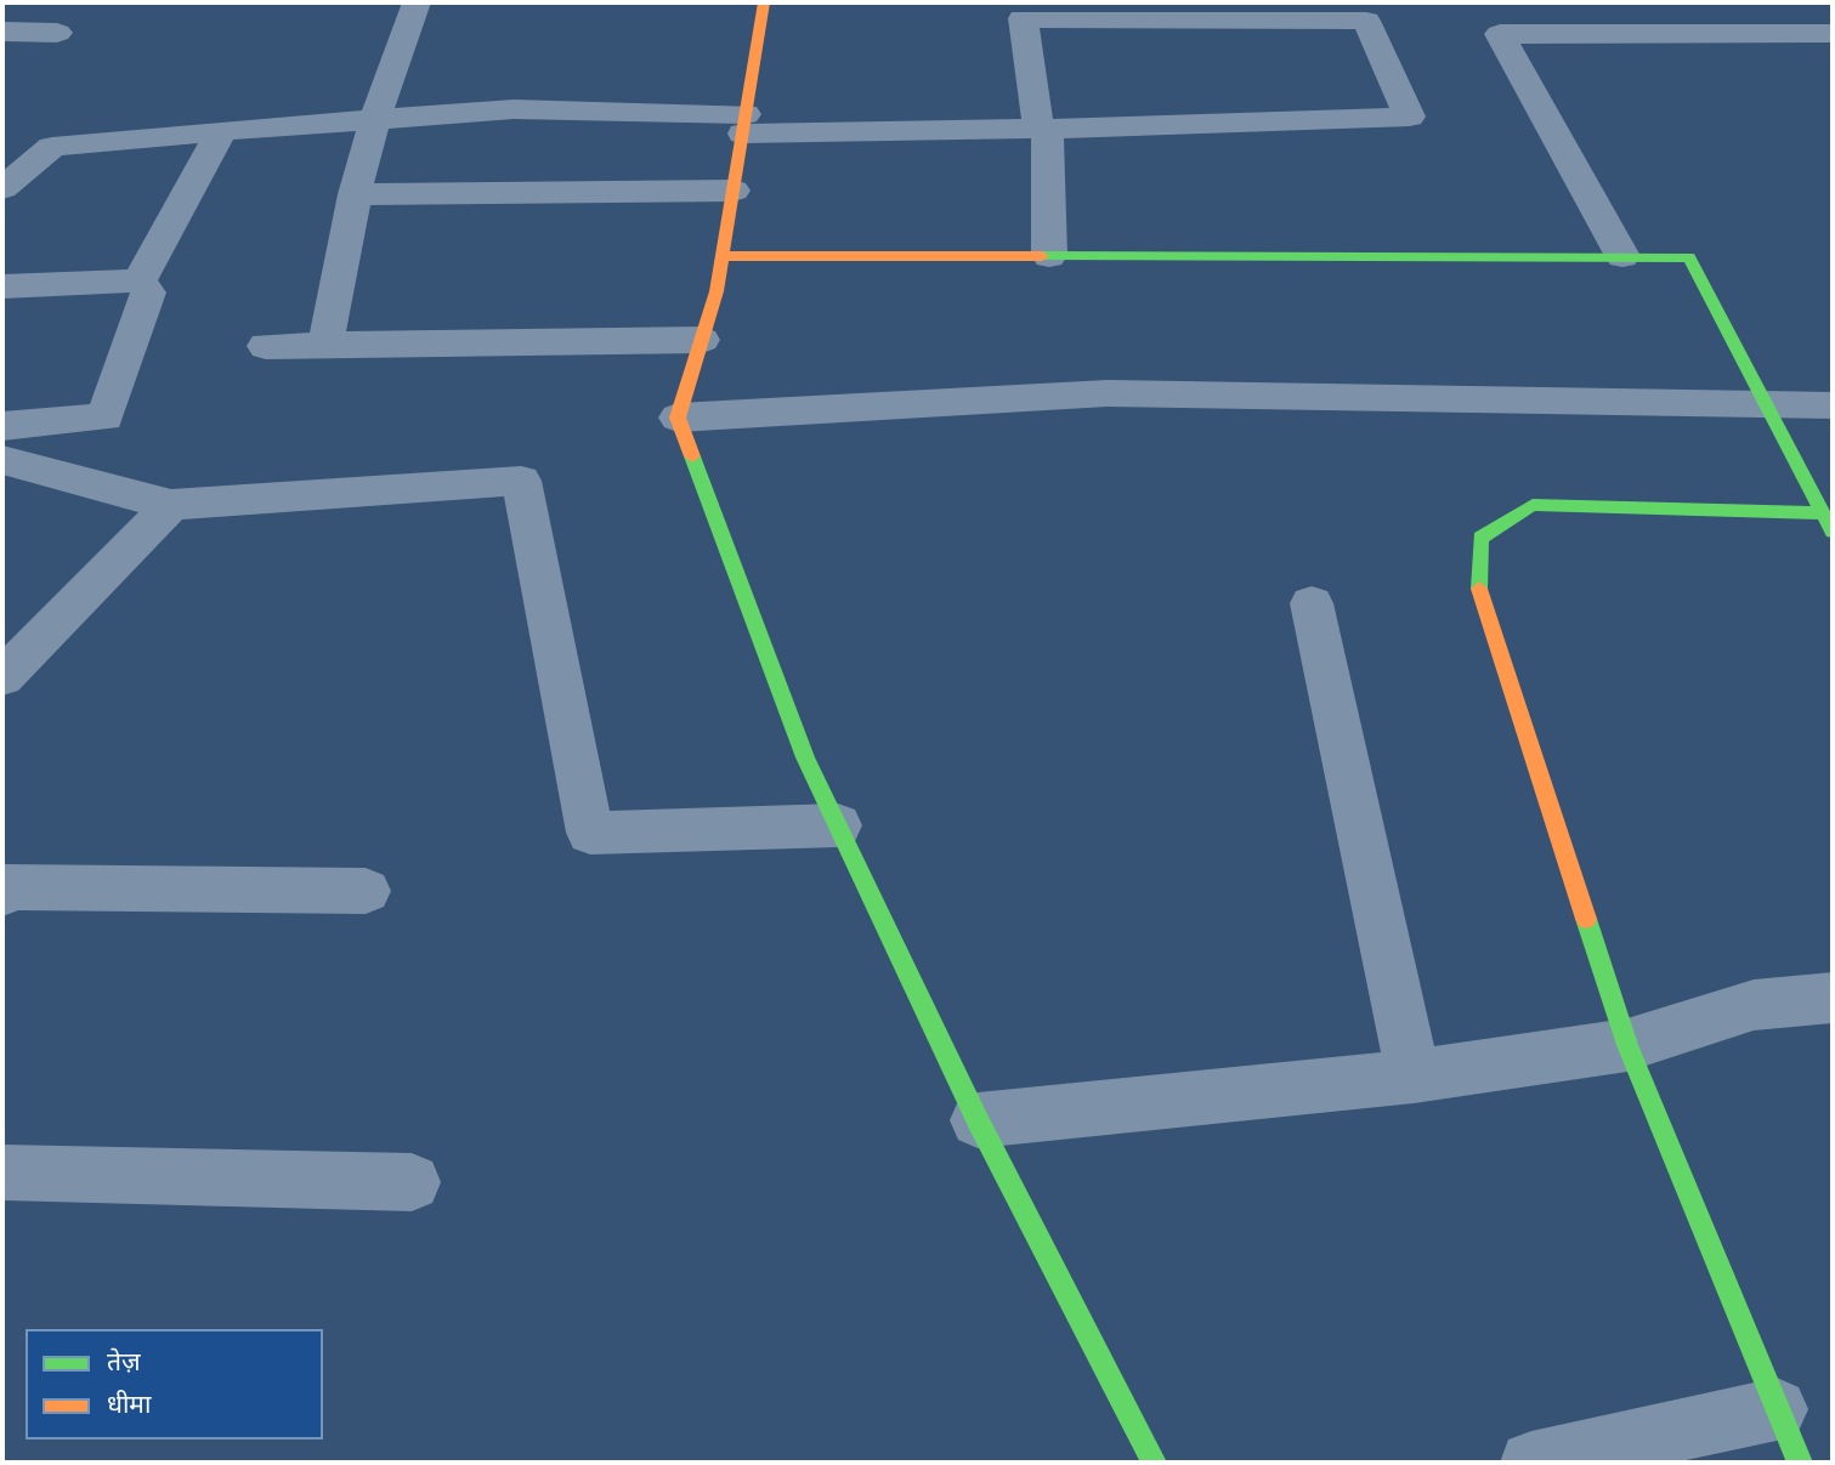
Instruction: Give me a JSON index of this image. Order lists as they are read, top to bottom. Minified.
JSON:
{"legend":["तेज़","धीमा"]}
